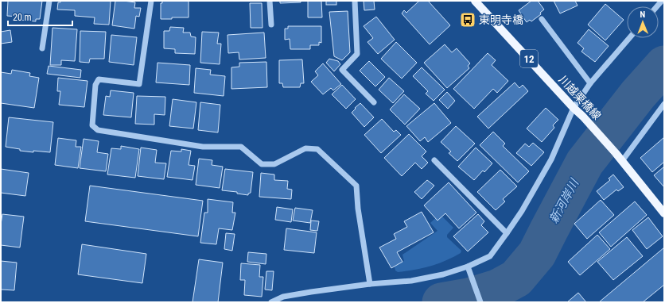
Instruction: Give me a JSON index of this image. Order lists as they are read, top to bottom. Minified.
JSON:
{"streets":{"main road":["12","川越栗橋線"]},"water":["新河岸川"],"places":{"bus stop":["東明寺橋"]},"scale_bar":"20 m","north":"top"}
